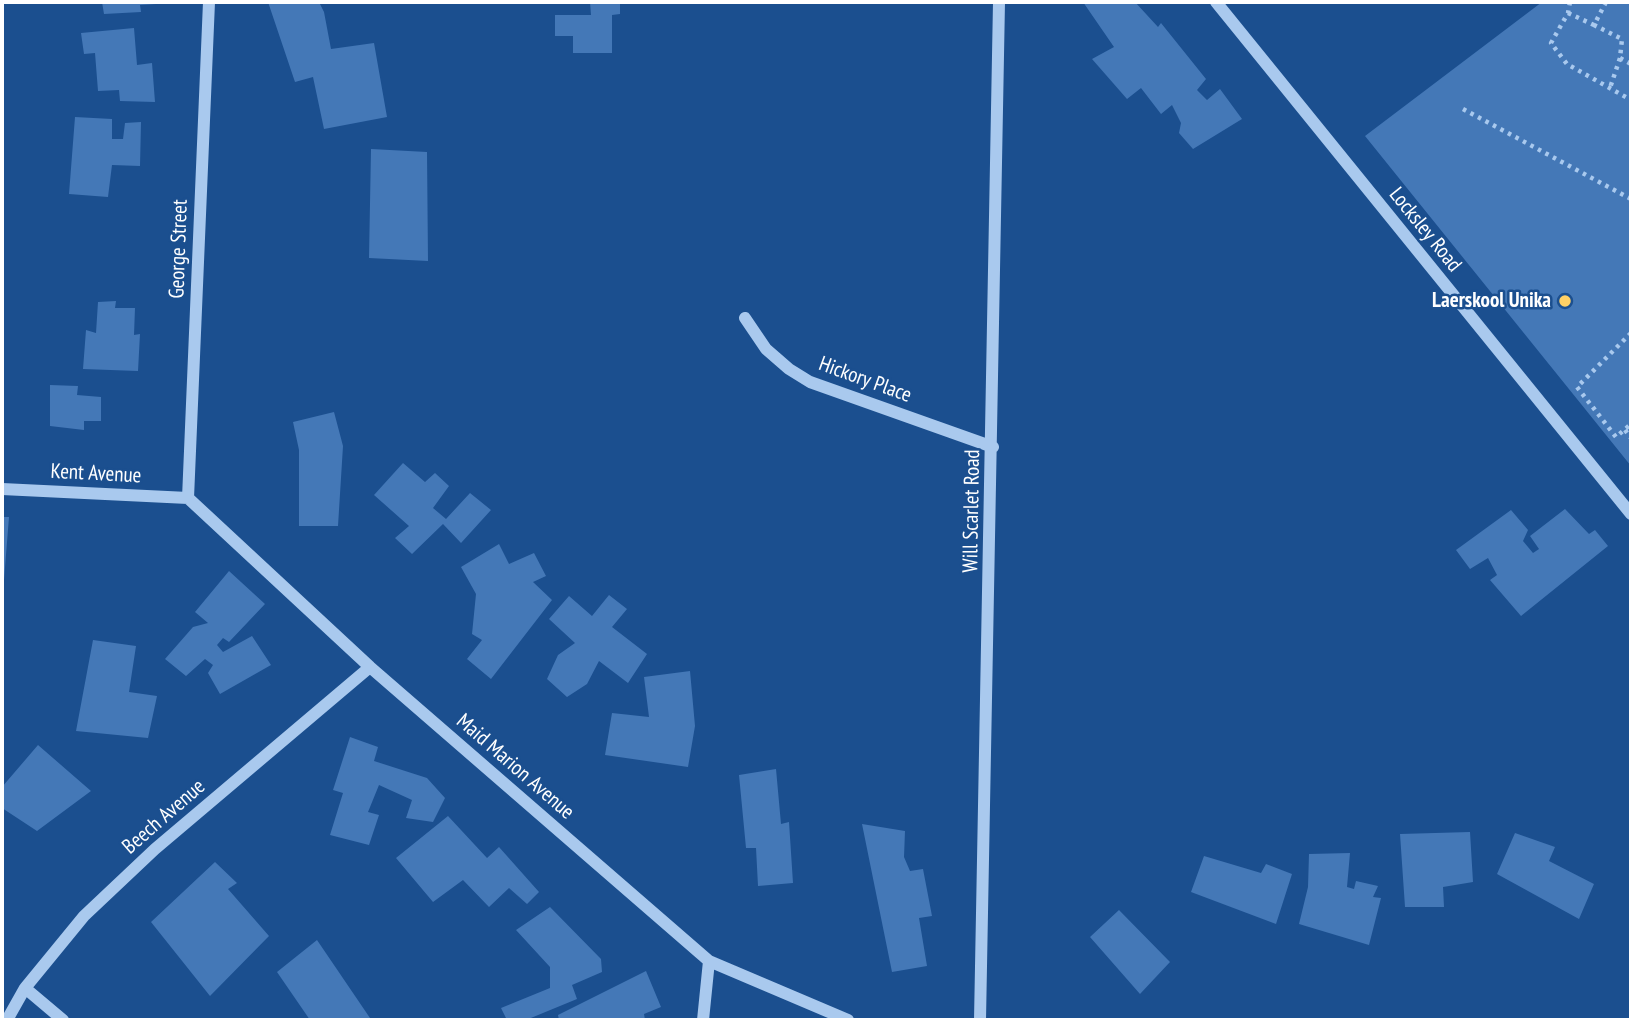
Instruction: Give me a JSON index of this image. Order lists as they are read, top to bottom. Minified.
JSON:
{"streets":{"street":["Locksley Road","George Street","Hickory Place","Kent Avenue","Will Scarlet Road","Maid Marion Avenue","Beech Avenue"]},"crossings":[["George Street","Kent Avenue"],["George Street","Maid Marion Avenue"],["Hickory Place","Will Scarlet Road"],["Kent Avenue","Maid Marion Avenue"],["Maid Marion Avenue","Beech Avenue"]],"places":["Laerskool Unika"]}
